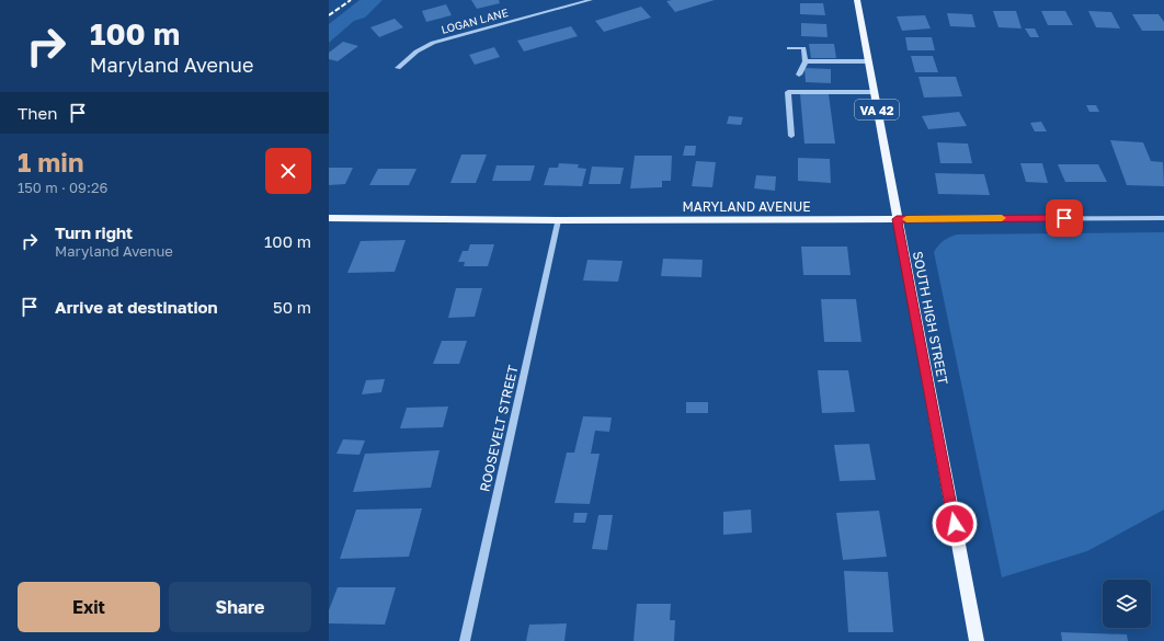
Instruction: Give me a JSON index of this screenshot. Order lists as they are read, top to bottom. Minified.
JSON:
{"streets":{"main road":["VA 42","MARYLAND AVENUE","SOUTH HIGH STREET"],"street":["LOGAN LANE","ROOSEVELT STREET"]},"crossings":[["MARYLAND AVENUE","SOUTH HIGH STREET"],["MARYLAND AVENUE","ROOSEVELT STREET"]],"page":{"turn":["100 m","Maryland Avenue"],"then":"Then","heading":["1 min","150 m · 09:26"],"list":[{"name":"Turn right","note":"Maryland Avenue","value":"100 m"},{"name":"Arrive at destination","value":"50 m"}],"buttons":["Exit","Share"]}}
